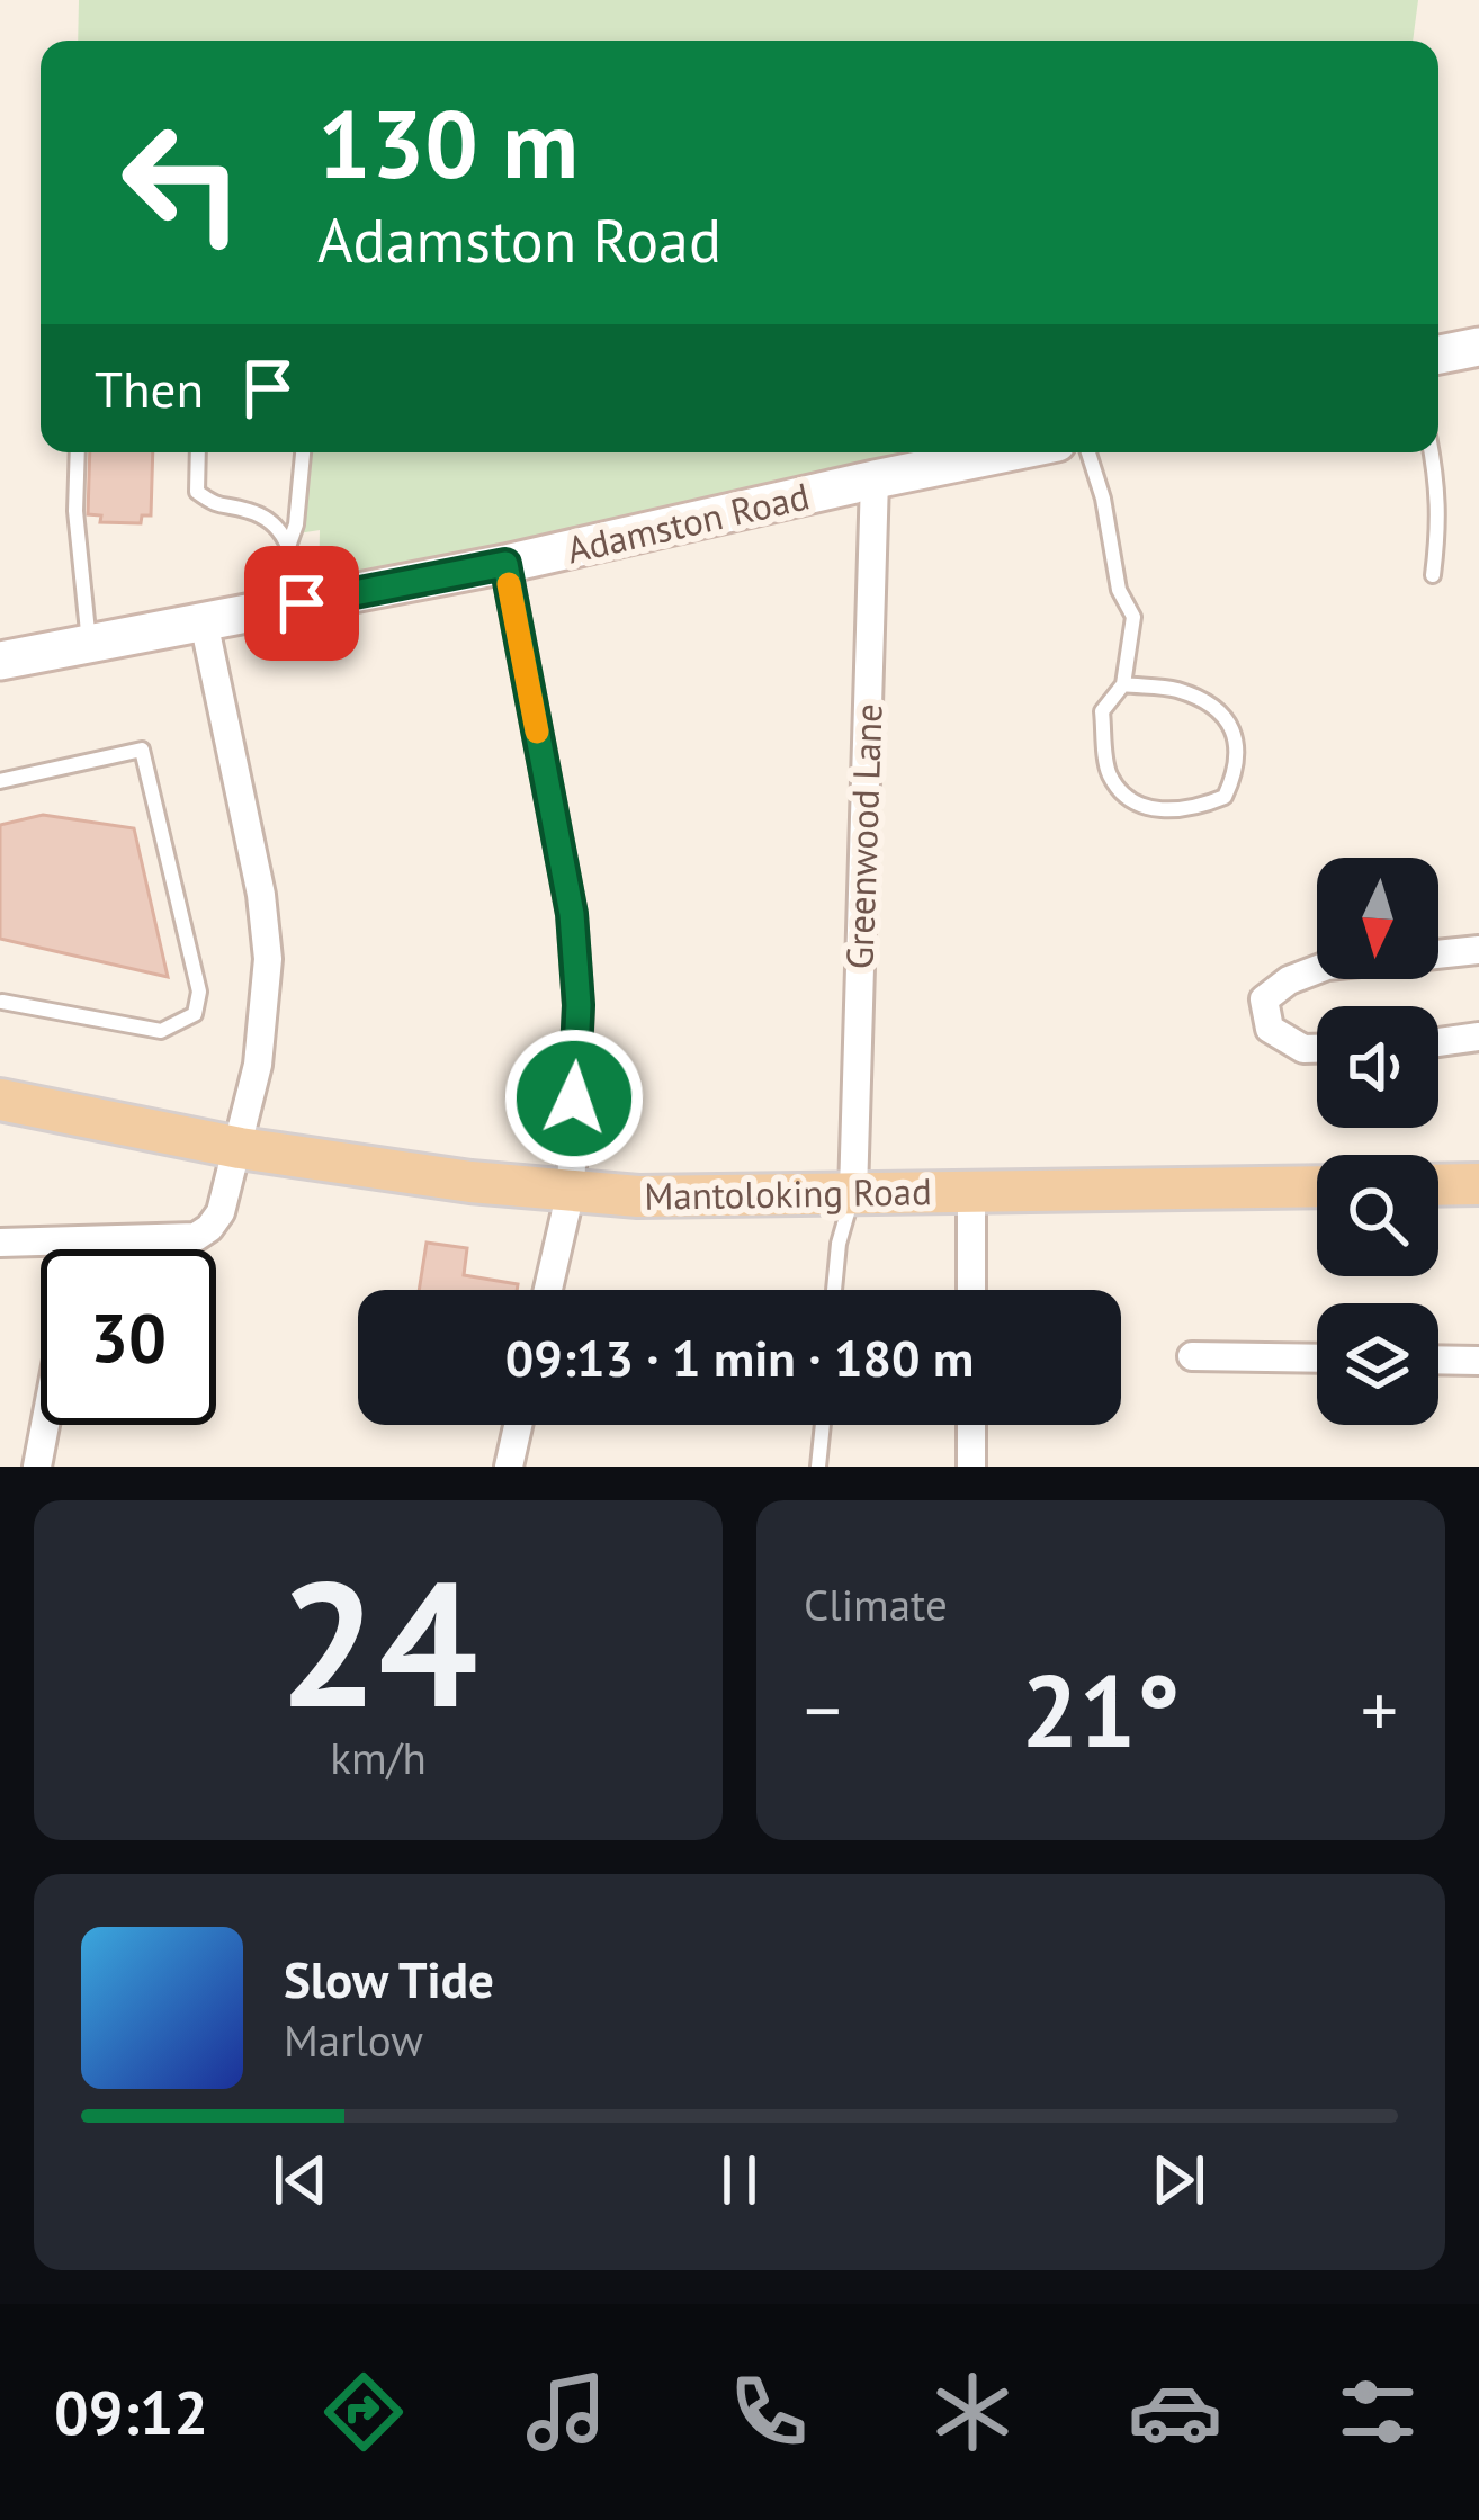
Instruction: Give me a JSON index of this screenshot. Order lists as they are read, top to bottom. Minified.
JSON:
{"streets":{"main road":["Mantoloking Road"],"street":["Adamston Road","Greenwood Lane"]},"crossings":[["Adamston Road","Greenwood Lane"],["Greenwood Lane","Mantoloking Road"]],"north":"bottom","page":{"turn":["130 m","Adamston Road"],"then":"Then","limit":"30","trip":"09:13 · 1 min · 180 m","tile":[["24","km/h"],"Climate"],"heat":["−","21°","+"],"song":["Slow Tide","Marlow"],"tabs":"09:12"}}
